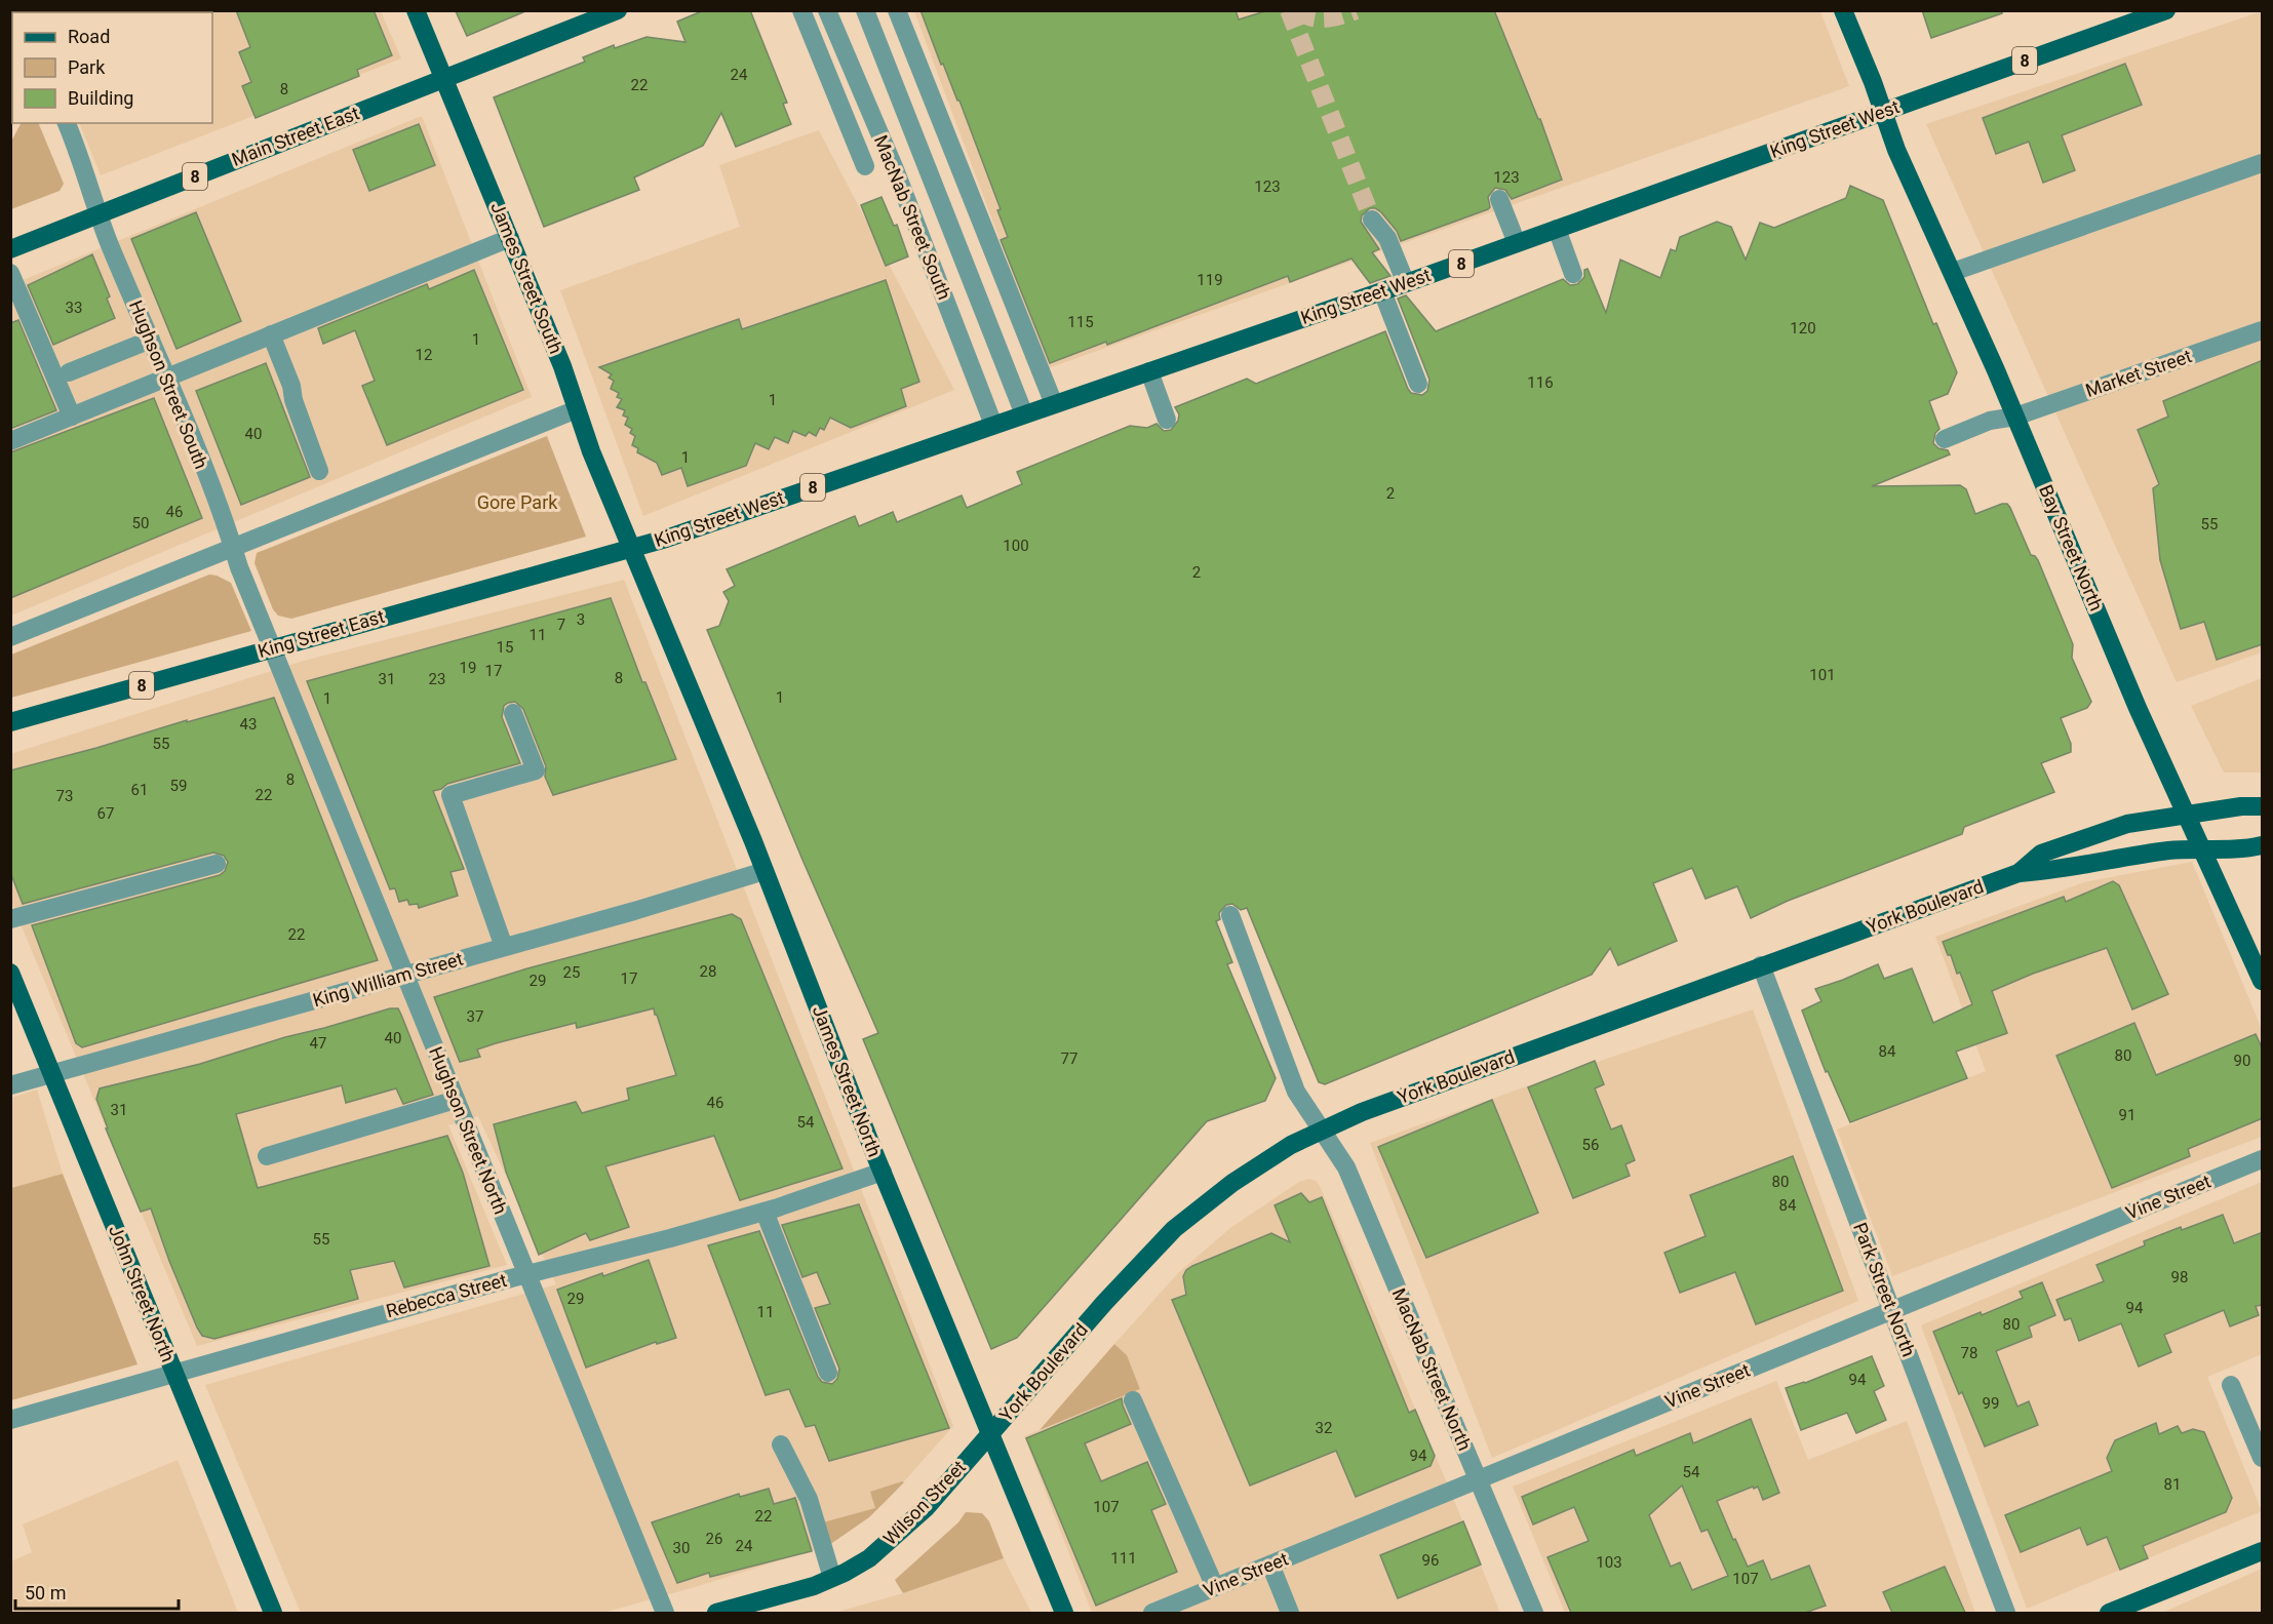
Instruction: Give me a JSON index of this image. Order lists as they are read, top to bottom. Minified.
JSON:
{"streets":{"main road":["8","King Street West","Main Street East","James Street South","Bay Street North","King Street East","York Boulevard","James Street North","John Street North","Wilson Street"],"street":["MacNab Street South","Market Street","Hughson Street South","King William Street","Hughson Street North","Vine Street","Park Street North","Rebecca Street","MacNab Street North"]},"crossings":[["8","Main Street East"],["8","James Street South"],["King Street West","MacNab Street South"],["King Street West","James Street South"],["King Street West","Bay Street North"],["King Street West","King Street East"],["King Street West","James Street North"],["Main Street East","James Street South"],["Main Street East","Hughson Street South"],["James Street South","King Street East"],["James Street South","James Street North"],["Market Street","Bay Street North"],["Hughson Street South","King Street East"],["Hughson Street South","Hughson Street North"],["Bay Street North","York Boulevard"],["King Street East","James Street North"],["King Street East","Hughson Street North"],["York Boulevard","James Street North"],["York Boulevard","Park Street North"],["York Boulevard","MacNab Street North"],["York Boulevard","Wilson Street"],["King William Street","James Street North"],["King William Street","Hughson Street North"],["King William Street","John Street North"],["James Street North","Rebecca Street"],["James Street North","Wilson Street"],["Hughson Street North","Rebecca Street"],["Vine Street","Park Street North"],["Vine Street","MacNab Street North"],["John Street North","Rebecca Street"]],"parks":["Gore Park"],"house_numbers":["24","22","8","123","123","119","33","115","120","1","12","116","1","40","1","2","46","50","55","100","2","3","7","11","15","19","17","101","8","31","23","1","1","43","55","8","59","61","22","73","67","22","28","25","17","29","37","40","47","84","80","77","90","46","31","91","54","56","80","84","55","98","29","94","11","80","78","94","99","32","94","54","81","107","22","26","24","30","111","96","103","107"],"legend":["Road","Park","Building"],"scale_bar":"50 m"}
